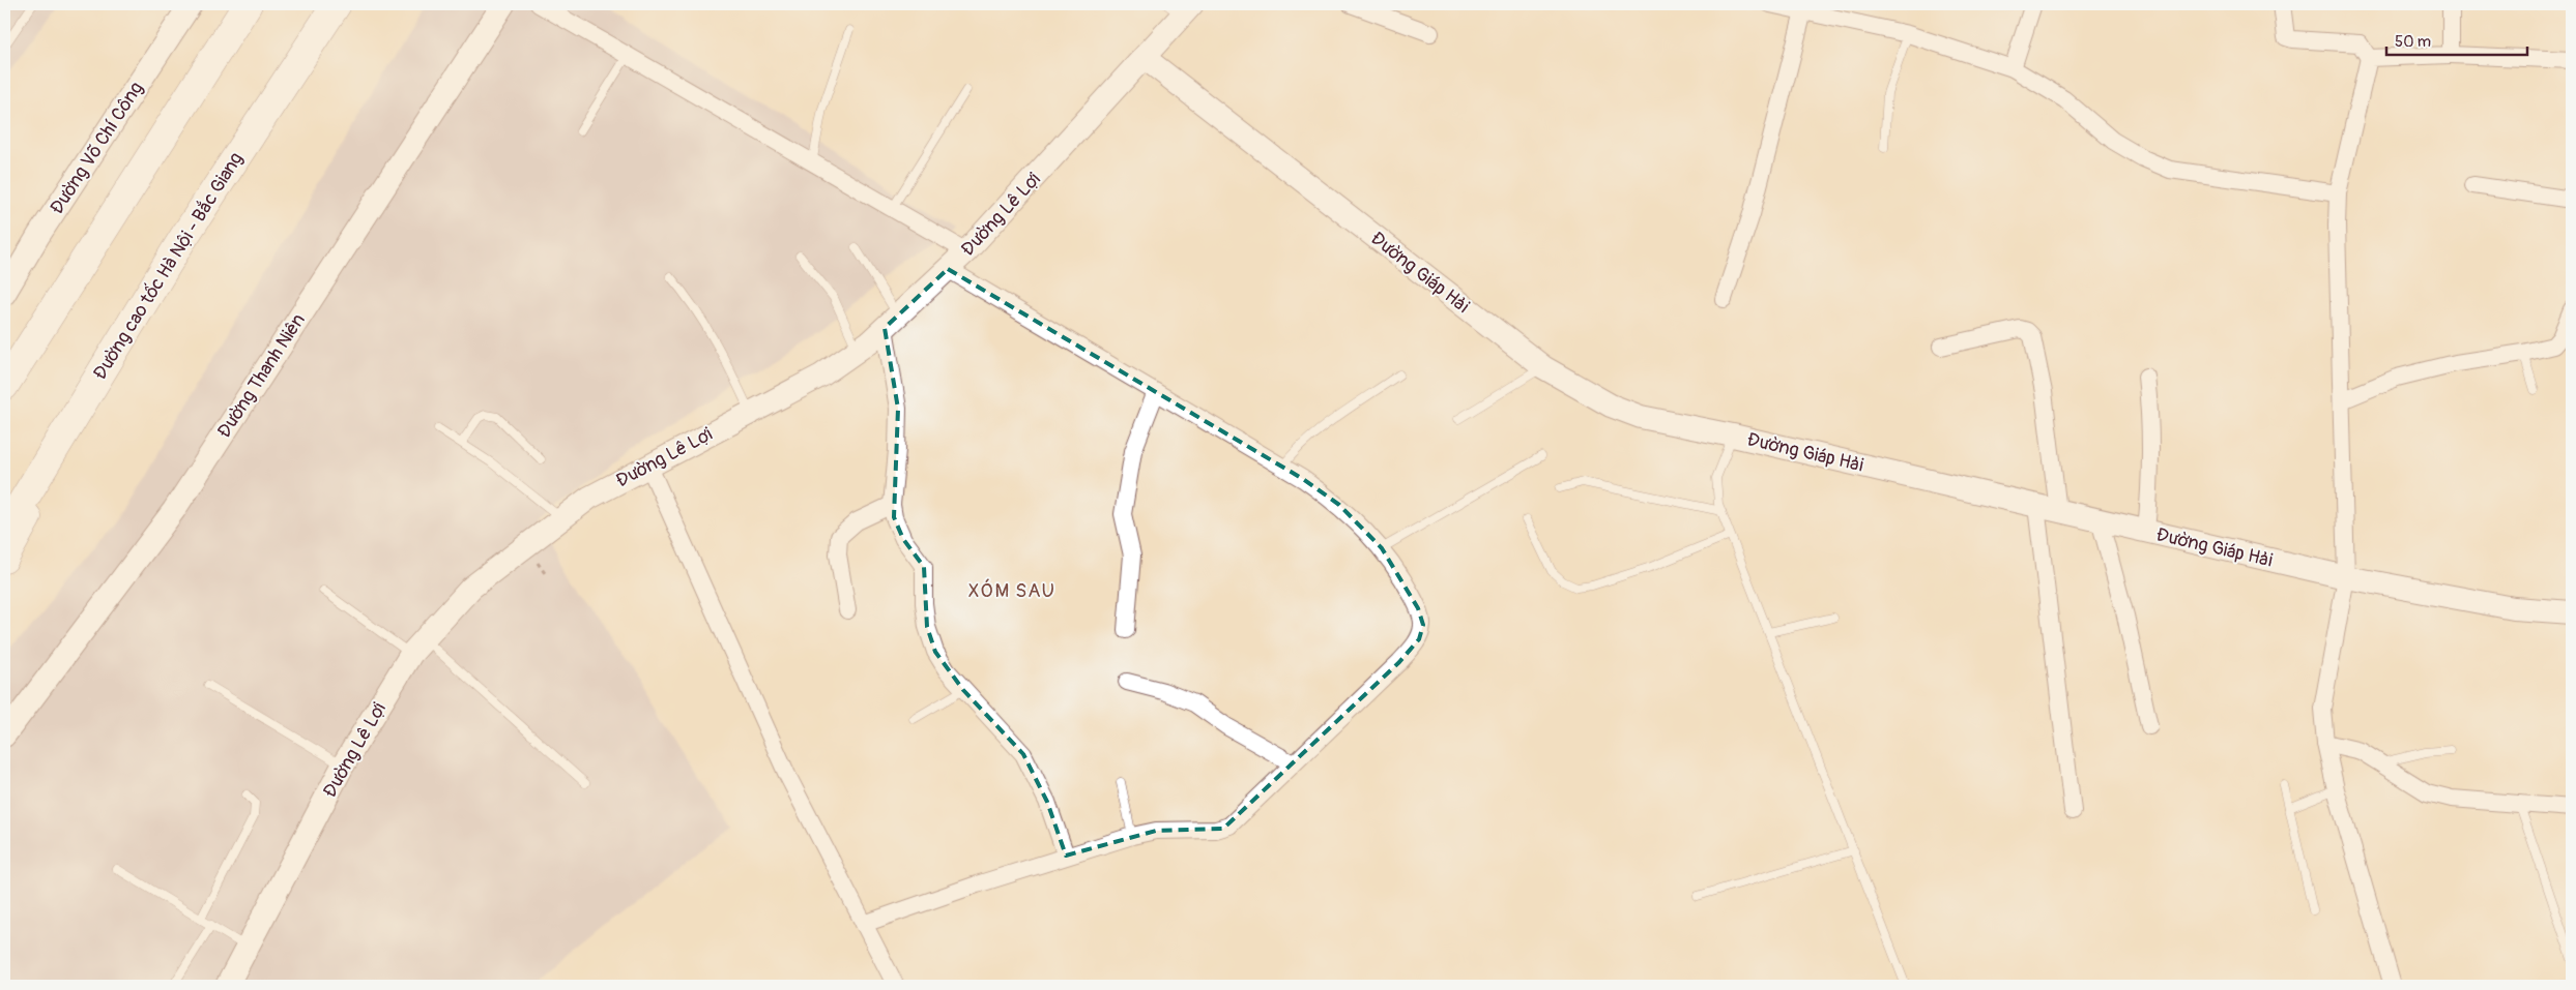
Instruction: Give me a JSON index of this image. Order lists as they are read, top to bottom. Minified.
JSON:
{"streets":{"highway":["Đường cao tốc Hà Nội - Bắc Giang"],"street":["Đường Võ Chí Công","Đường Lê Lợi","Đường Giáp Hải","Đường Thanh Niên"]},"crossings":[["Đường Lê Lợi","Đường Giáp Hải"]],"districts":["XÓM SAU"],"scale_bar":"50 m"}
